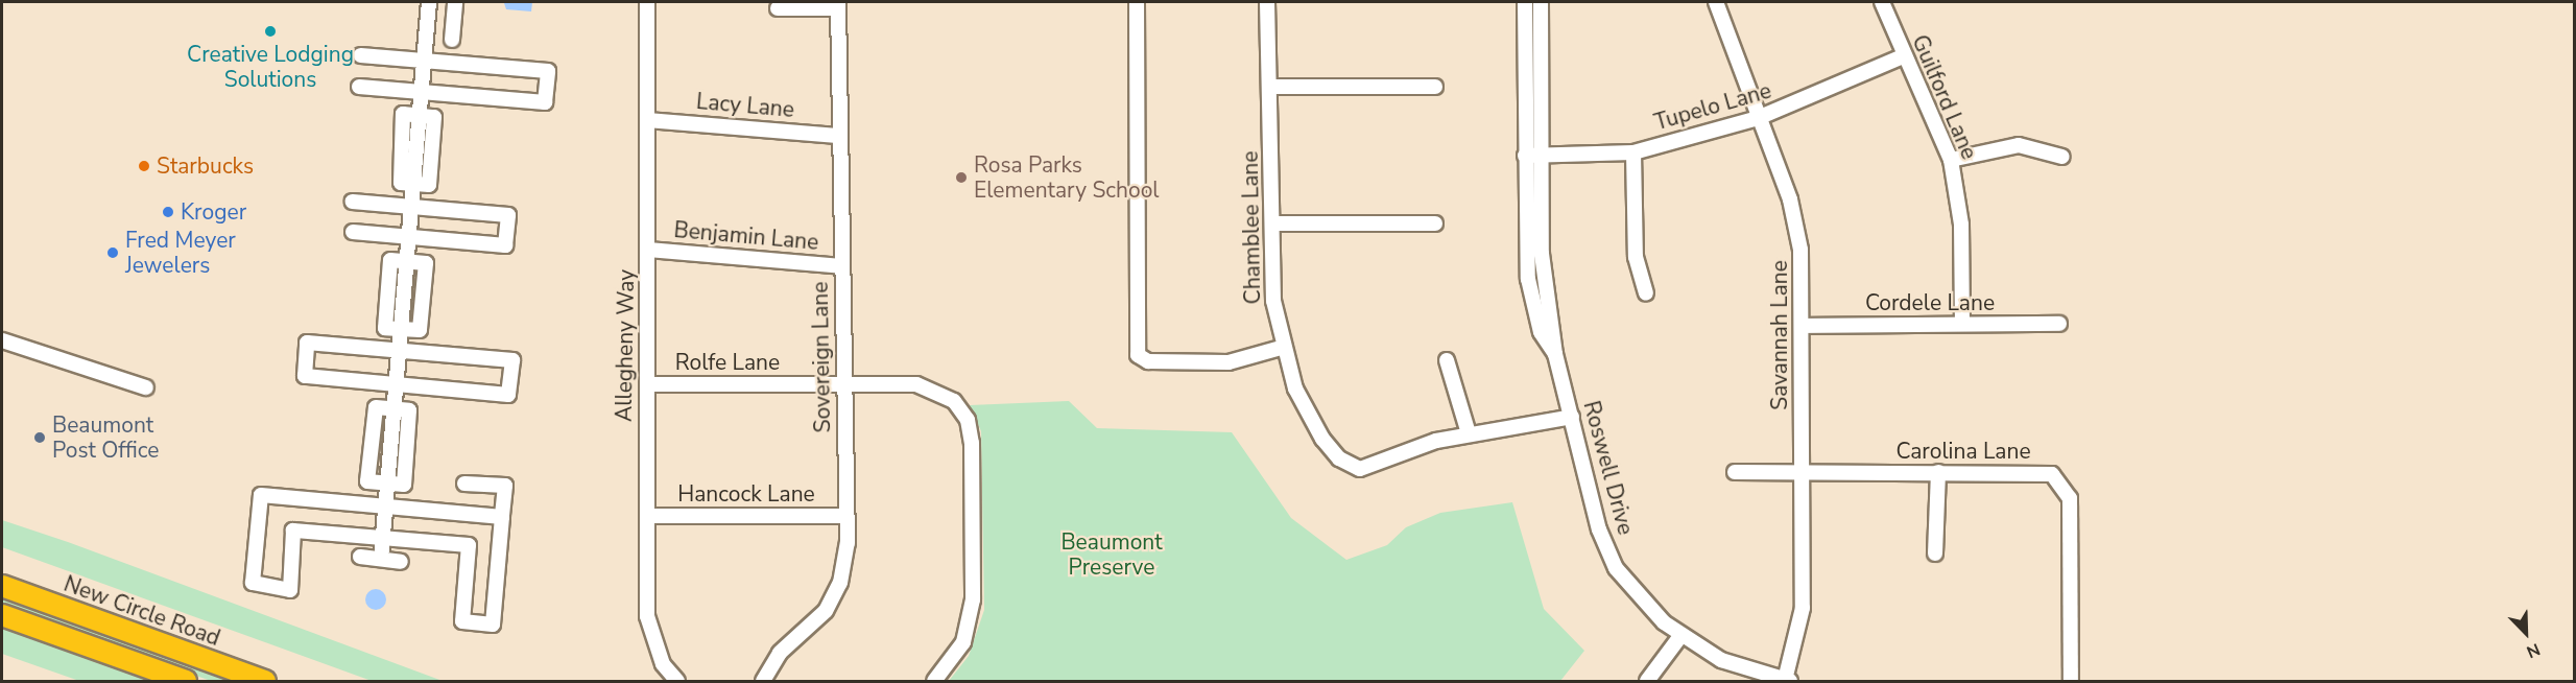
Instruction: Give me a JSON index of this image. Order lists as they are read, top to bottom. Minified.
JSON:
{"streets":{"highway":["New Circle Road"],"street":["Guilford Lane","Lacy Lane","Tupelo Lane","Chamblee Lane","Benjamin Lane","Cordele Lane","Savannah Lane","Allegheny Way","Sovereign Lane","Rolfe Lane","Carolina Lane","Roswell Drive","Hancock Lane"]},"crossings":[["Guilford Lane","Tupelo Lane"],["Guilford Lane","Cordele Lane"],["Lacy Lane","Allegheny Way"],["Lacy Lane","Sovereign Lane"],["Tupelo Lane","Savannah Lane"],["Tupelo Lane","Roswell Drive"],["Chamblee Lane","Roswell Drive"],["Benjamin Lane","Allegheny Way"],["Benjamin Lane","Sovereign Lane"],["Cordele Lane","Savannah Lane"],["Savannah Lane","Carolina Lane"],["Savannah Lane","Roswell Drive"],["Allegheny Way","Rolfe Lane"],["Allegheny Way","Hancock Lane"],["Sovereign Lane","Rolfe Lane"],["Sovereign Lane","Hancock Lane"]],"parks":["Beaumont Preserve"],"places":["Creative Lodging Solutions","Starbucks","Rosa Parks Elementary School","Kroger","Fred Meyer Jewelers","Beaumont Post Office"],"north":"bottom right"}
